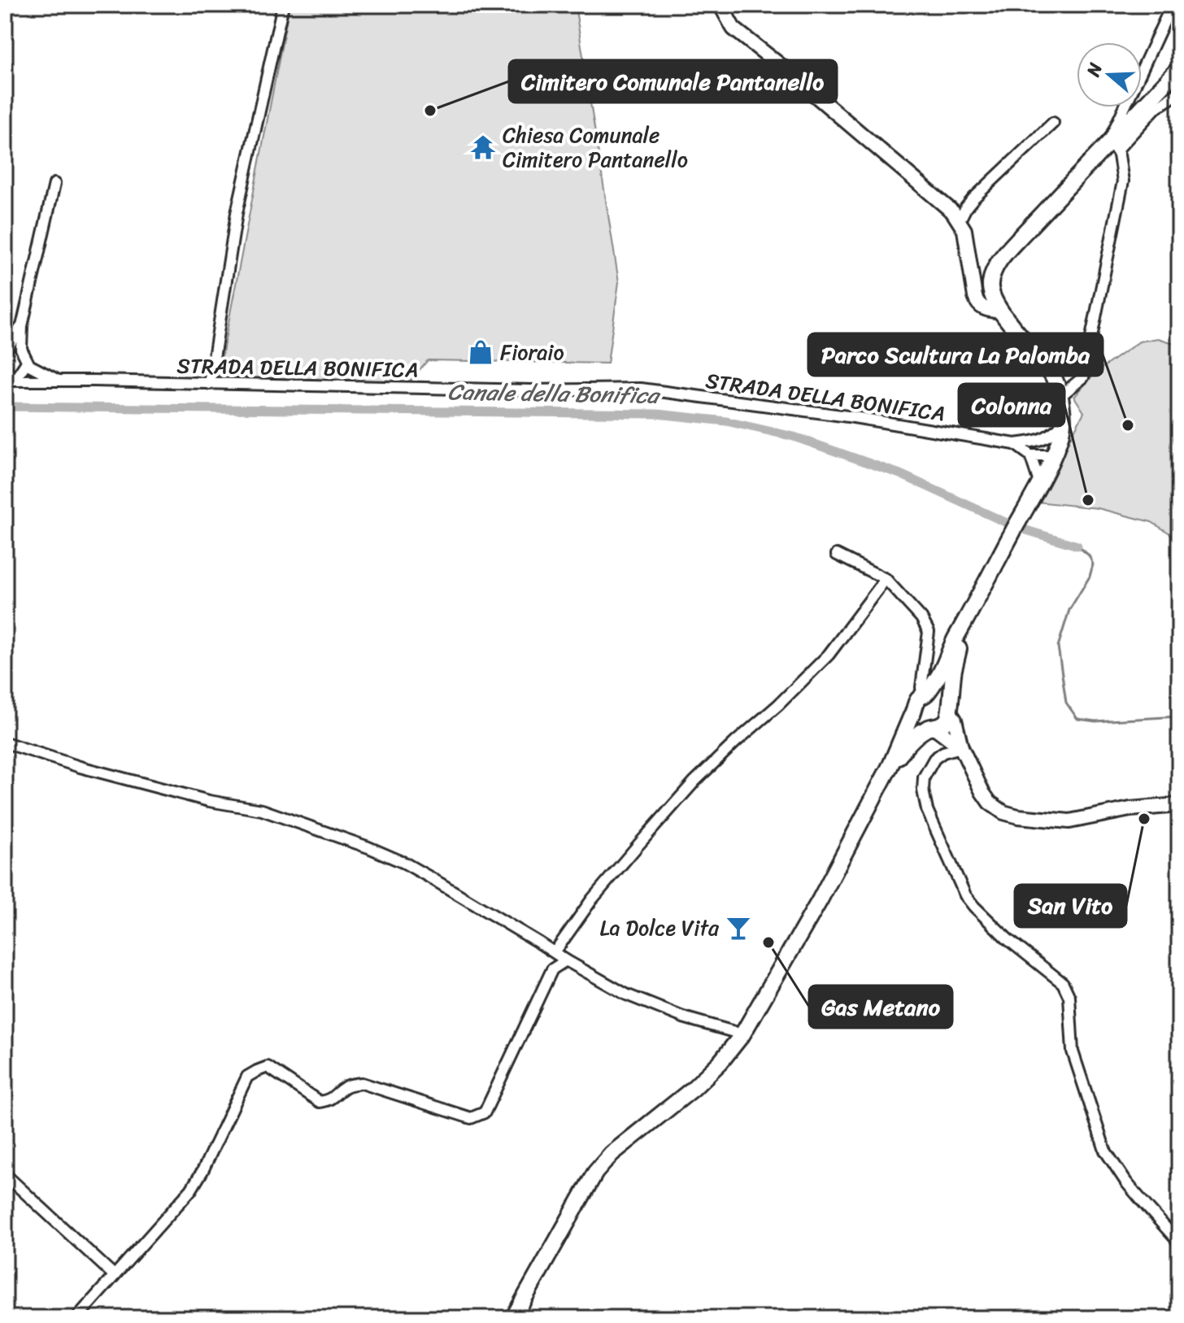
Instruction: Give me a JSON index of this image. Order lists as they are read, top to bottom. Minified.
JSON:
{"streets":{"street":["STRADA DELLA BONIFICA"]},"water":["Canale della Bonifica"],"places":{"other":["Cimitero Comunale Pantanello","Parco Scultura La Palomba","Colonna","San Vito","Gas Metano"],"temple":["Chiesa Comunale Cimitero Pantanello"],"shop":["Fioraio"],"bar":["La Dolce Vita"]},"north":"left"}
